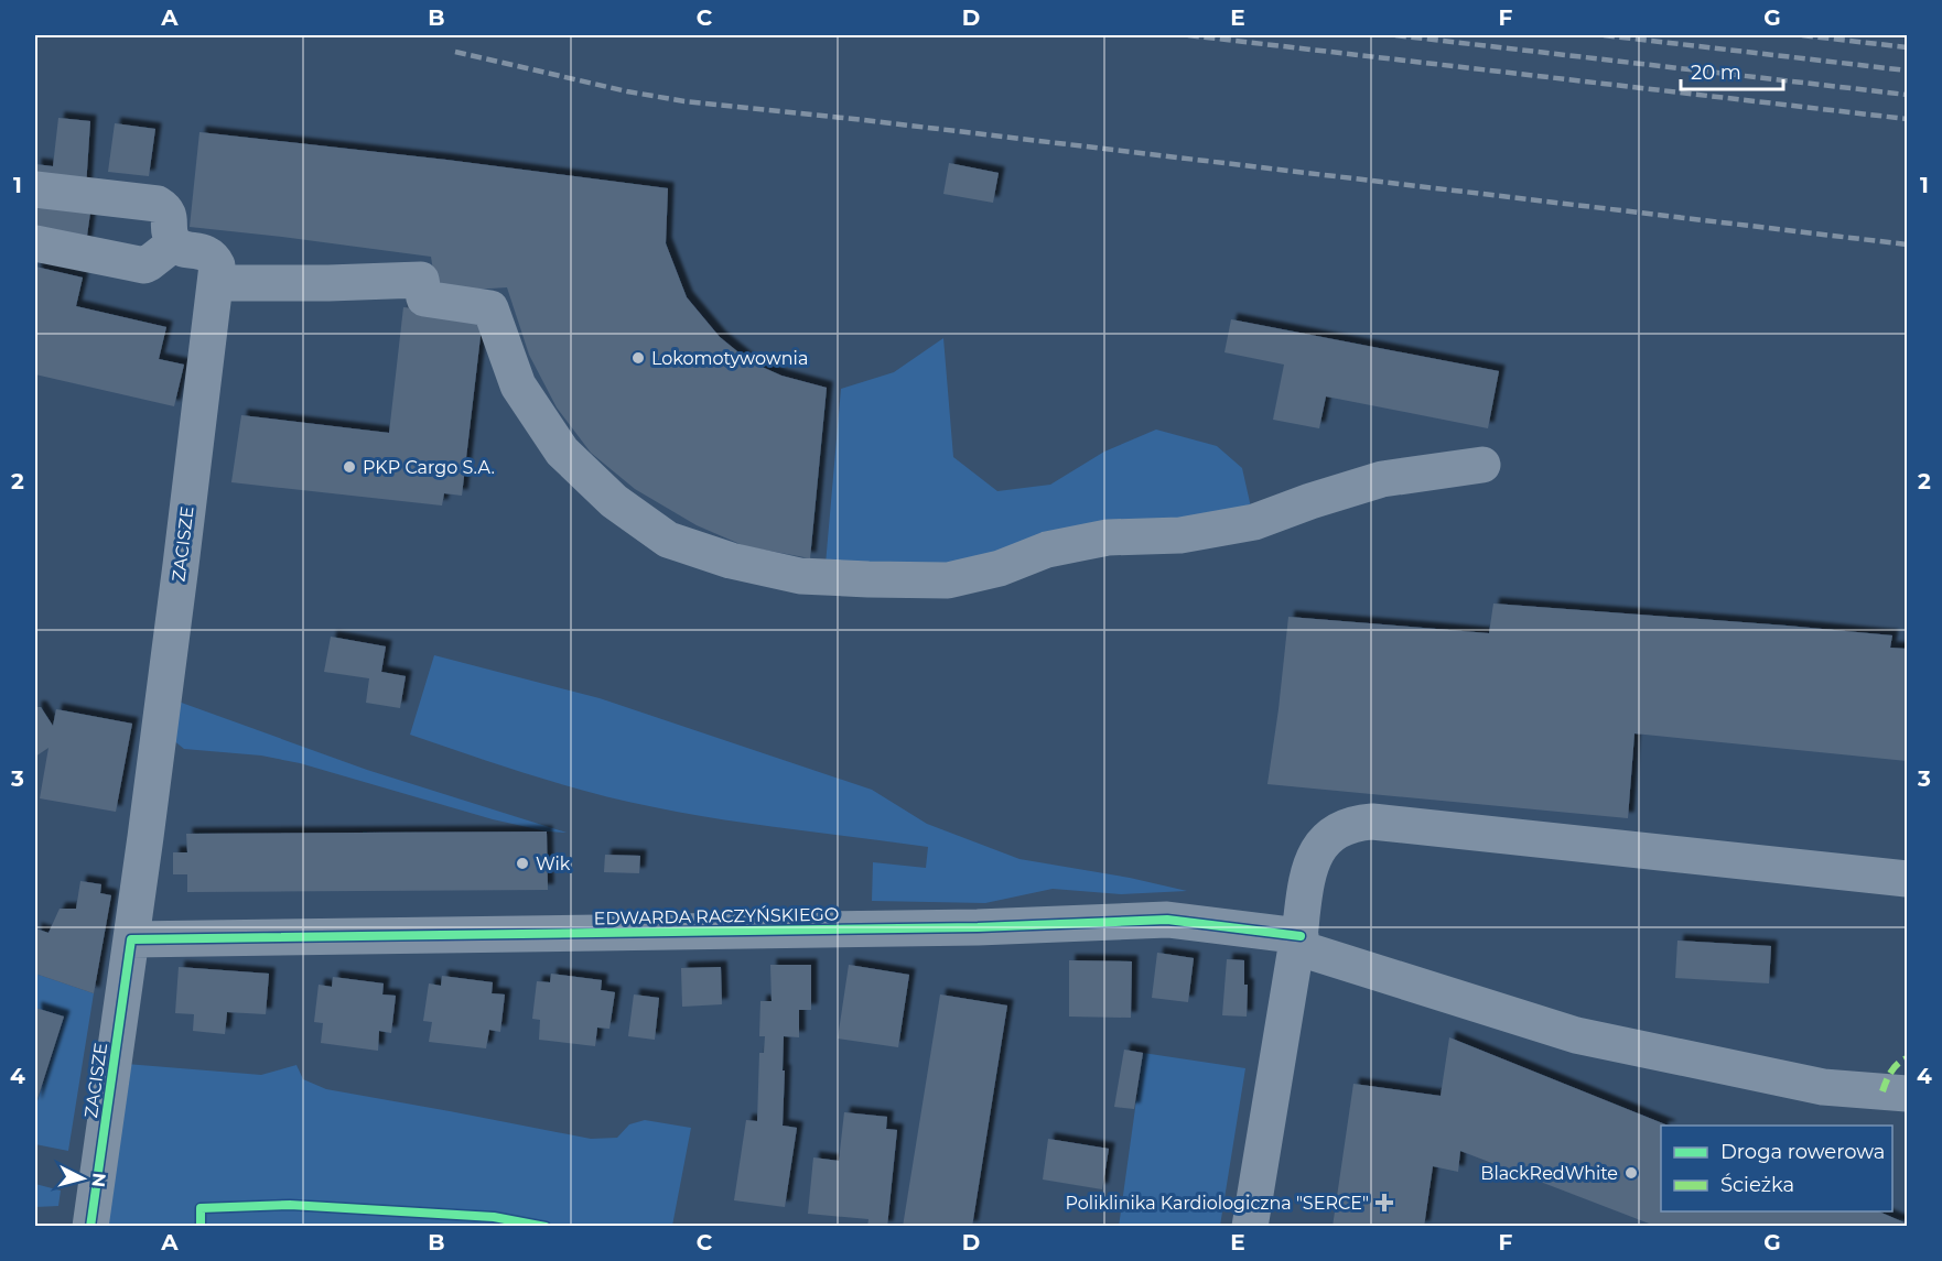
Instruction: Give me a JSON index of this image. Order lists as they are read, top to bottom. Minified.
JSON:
{"streets":{"street":["ZACISZE","EDWARDA RACZYŃSKIEGO"]},"crossings":[["ZACISZE","EDWARDA RACZYŃSKIEGO"]],"places":{"other":["Lokomotywownia","PKP Cargo S.A.","Wik","BlackRedWhite"],"health":["Poliklinika Kardiologiczna \"SERCE\""]},"legend":["Droga rowerowa","Ścieżka"],"scale_bar":"20 m","north":"right","grid":{"columns":["A","B","C","D","E","F","G"],"rows":["1","2","3","4"]}}
